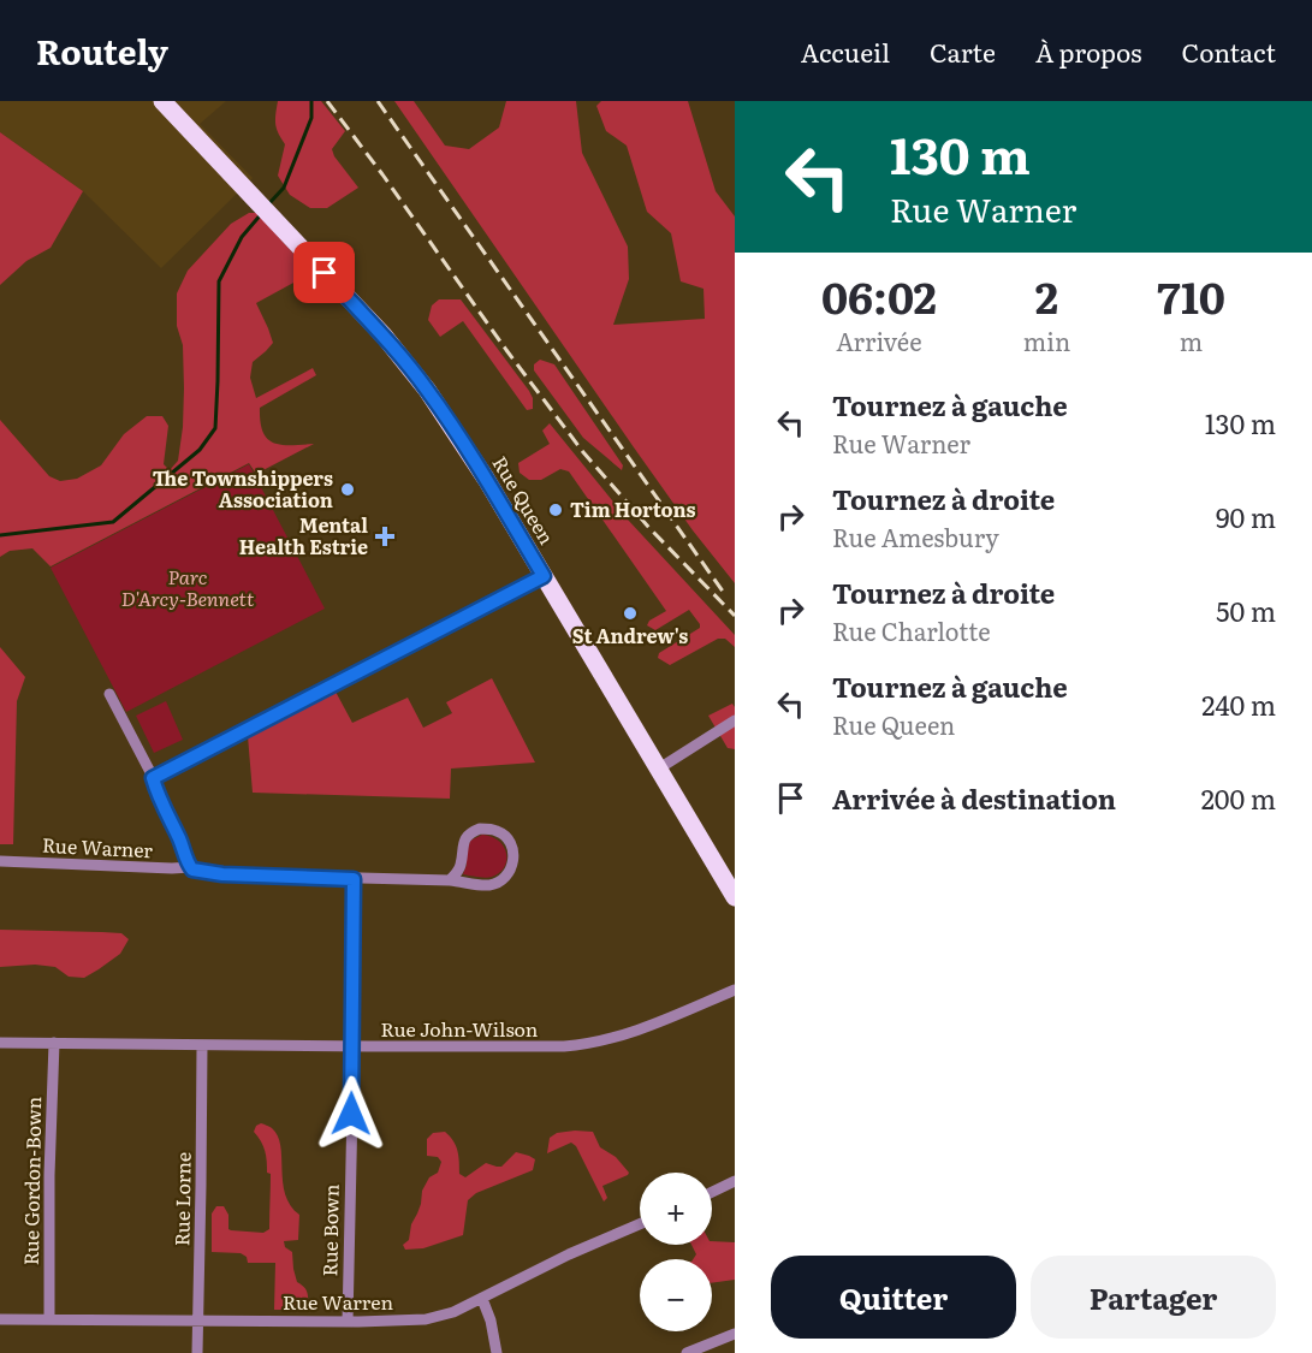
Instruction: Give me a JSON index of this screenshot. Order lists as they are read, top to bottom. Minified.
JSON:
{"streets":{"main road":["Rue Queen"],"street":["Rue Warner","Rue John-Wilson","Rue Gordon-Bown","Rue Lorne","Rue Bown","Rue Warren"]},"crossings":[["Rue Warner","Rue Bown"],["Rue John-Wilson","Rue Gordon-Bown"],["Rue John-Wilson","Rue Lorne"],["Rue John-Wilson","Rue Bown"],["Rue Gordon-Bown","Rue Warren"],["Rue Lorne","Rue Warren"],["Rue Bown","Rue Warren"]],"parks":["Parc D'Arcy-Bennett"],"places":{"other":["The Townshippers Association","Tim Hortons","St Andrew's"],"health":["Mental Health Estrie"]},"page":{"header":"Routely","nav":["Accueil","Carte","À propos","Contact"],"turn":["130 m","Rue Warner"],"eta":["06:02","Arrivée","2","min","710","m"],"list":[{"name":"Tournez à gauche","note":"Rue Warner","value":"130 m"},{"name":"Tournez à droite","note":"Rue Amesbury","value":"90 m"},{"name":"Tournez à droite","note":"Rue Charlotte","value":"50 m"},{"name":"Tournez à gauche","note":"Rue Queen","value":"240 m"},{"name":"Arrivée à destination","value":"200 m"}],"map_buttons":["+","−"],"buttons":["Quitter","Partager"]}}
